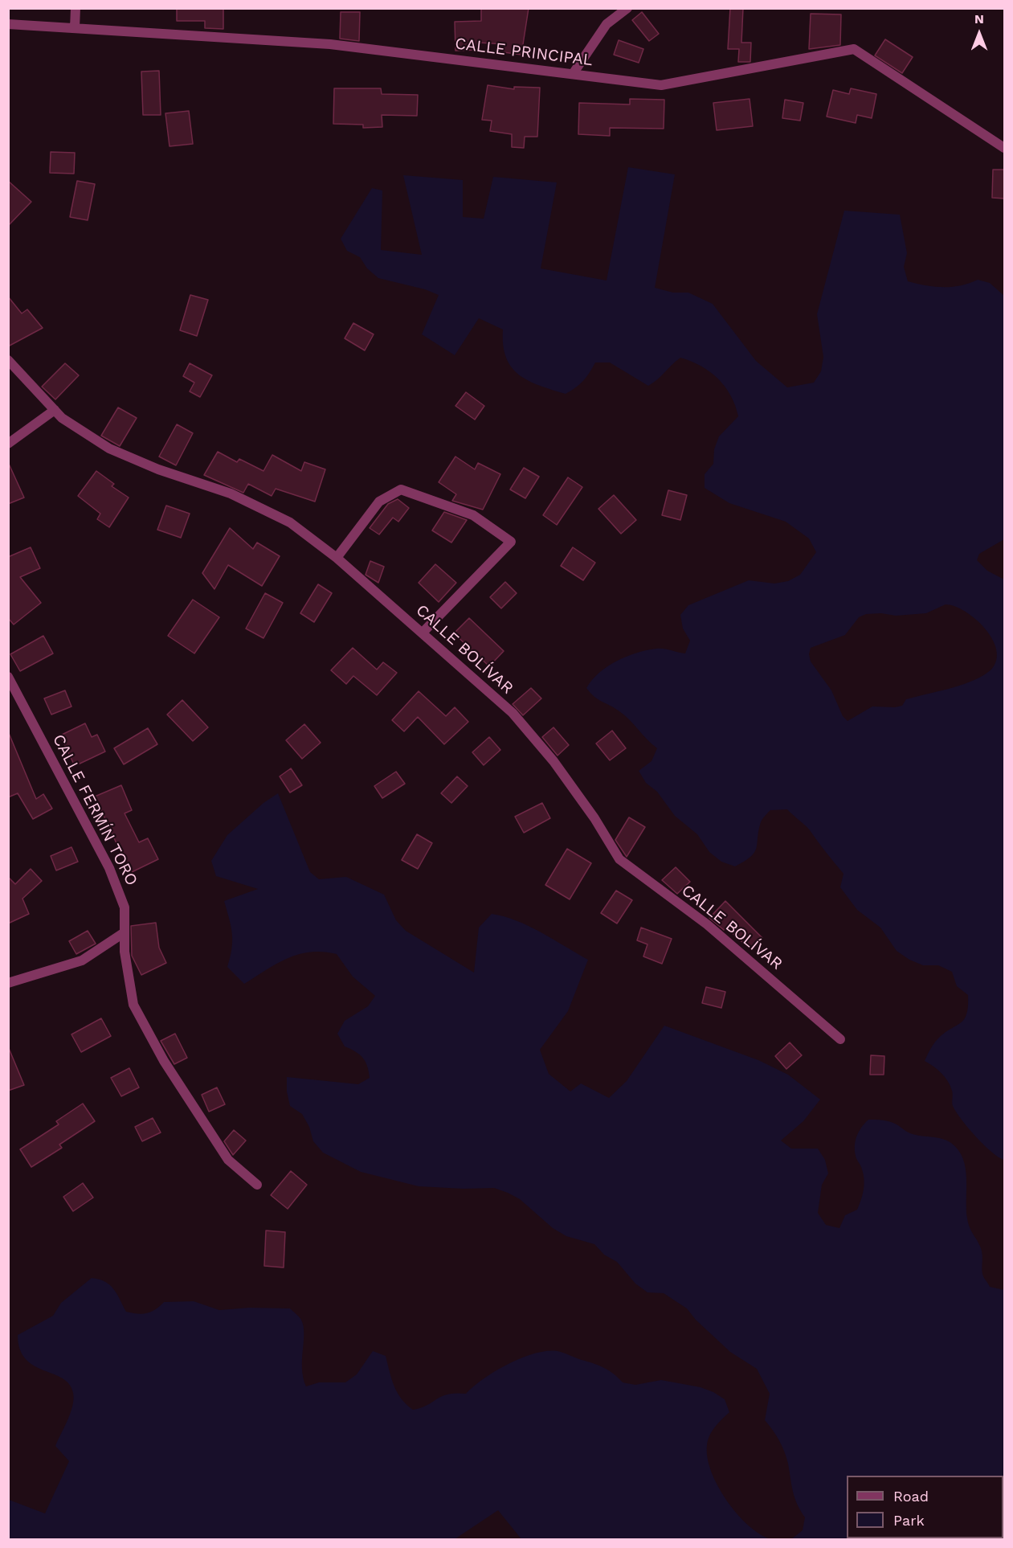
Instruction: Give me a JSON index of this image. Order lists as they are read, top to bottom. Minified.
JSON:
{"streets":{"street":["CALLE PRINCIPAL","CALLE BOLÍVAR","CALLE FERMÍN TORO"]},"legend":["Road","Park"],"north":"top"}
